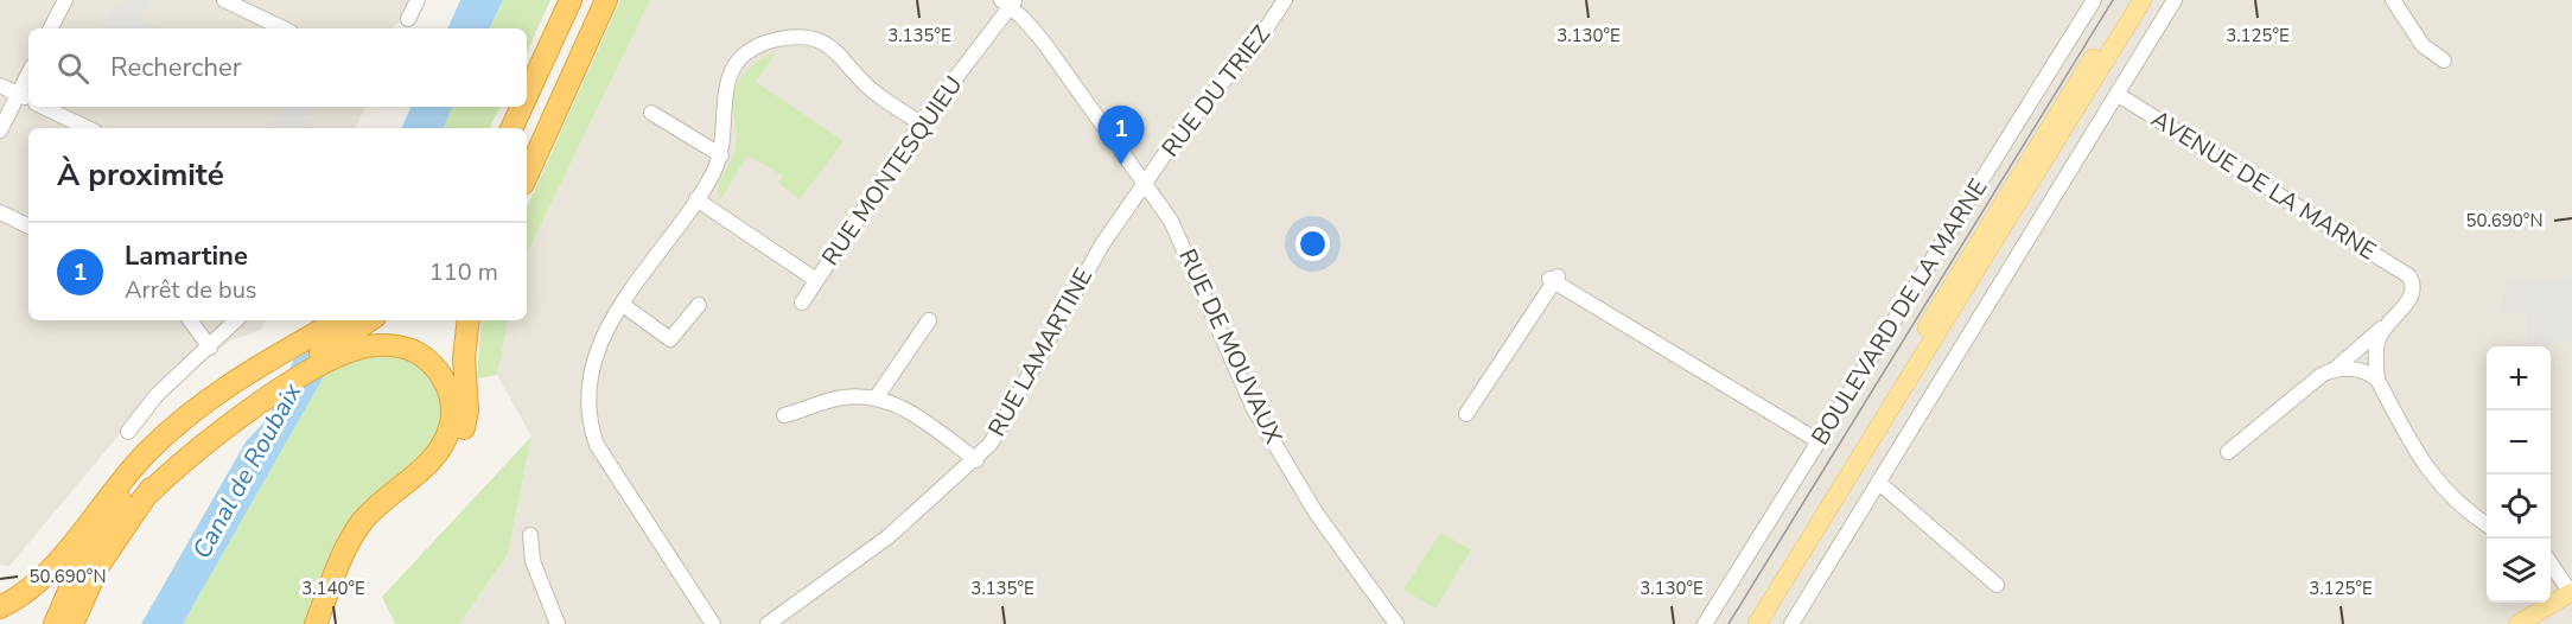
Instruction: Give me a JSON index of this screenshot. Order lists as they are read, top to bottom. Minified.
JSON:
{"streets":{"main road":["BOULEVARD DE LA MARNE"],"street":["RUE DU TRIEZ","RUE MONTESQUIEU","AVENUE DE LA MARNE","RUE DE MOUVAUX","RUE LAMARTINE"]},"crossings":[["RUE DU TRIEZ","RUE DE MOUVAUX"],["RUE DU TRIEZ","RUE LAMARTINE"],["RUE MONTESQUIEU","RUE DE MOUVAUX"],["RUE DE MOUVAUX","RUE LAMARTINE"]],"water":["Canal de Roubaix"],"page":{"search":"Rechercher","pins":"1","heading":"À proximité","list":[{"mark":"1","name":"Lamartine","note":"Arrêt de bus","value":"110 m"}],"map_buttons":["+","−"]},"coordinates":["3.135°E","3.130°E","3.125°E","50.690°N","3.140°E"]}
